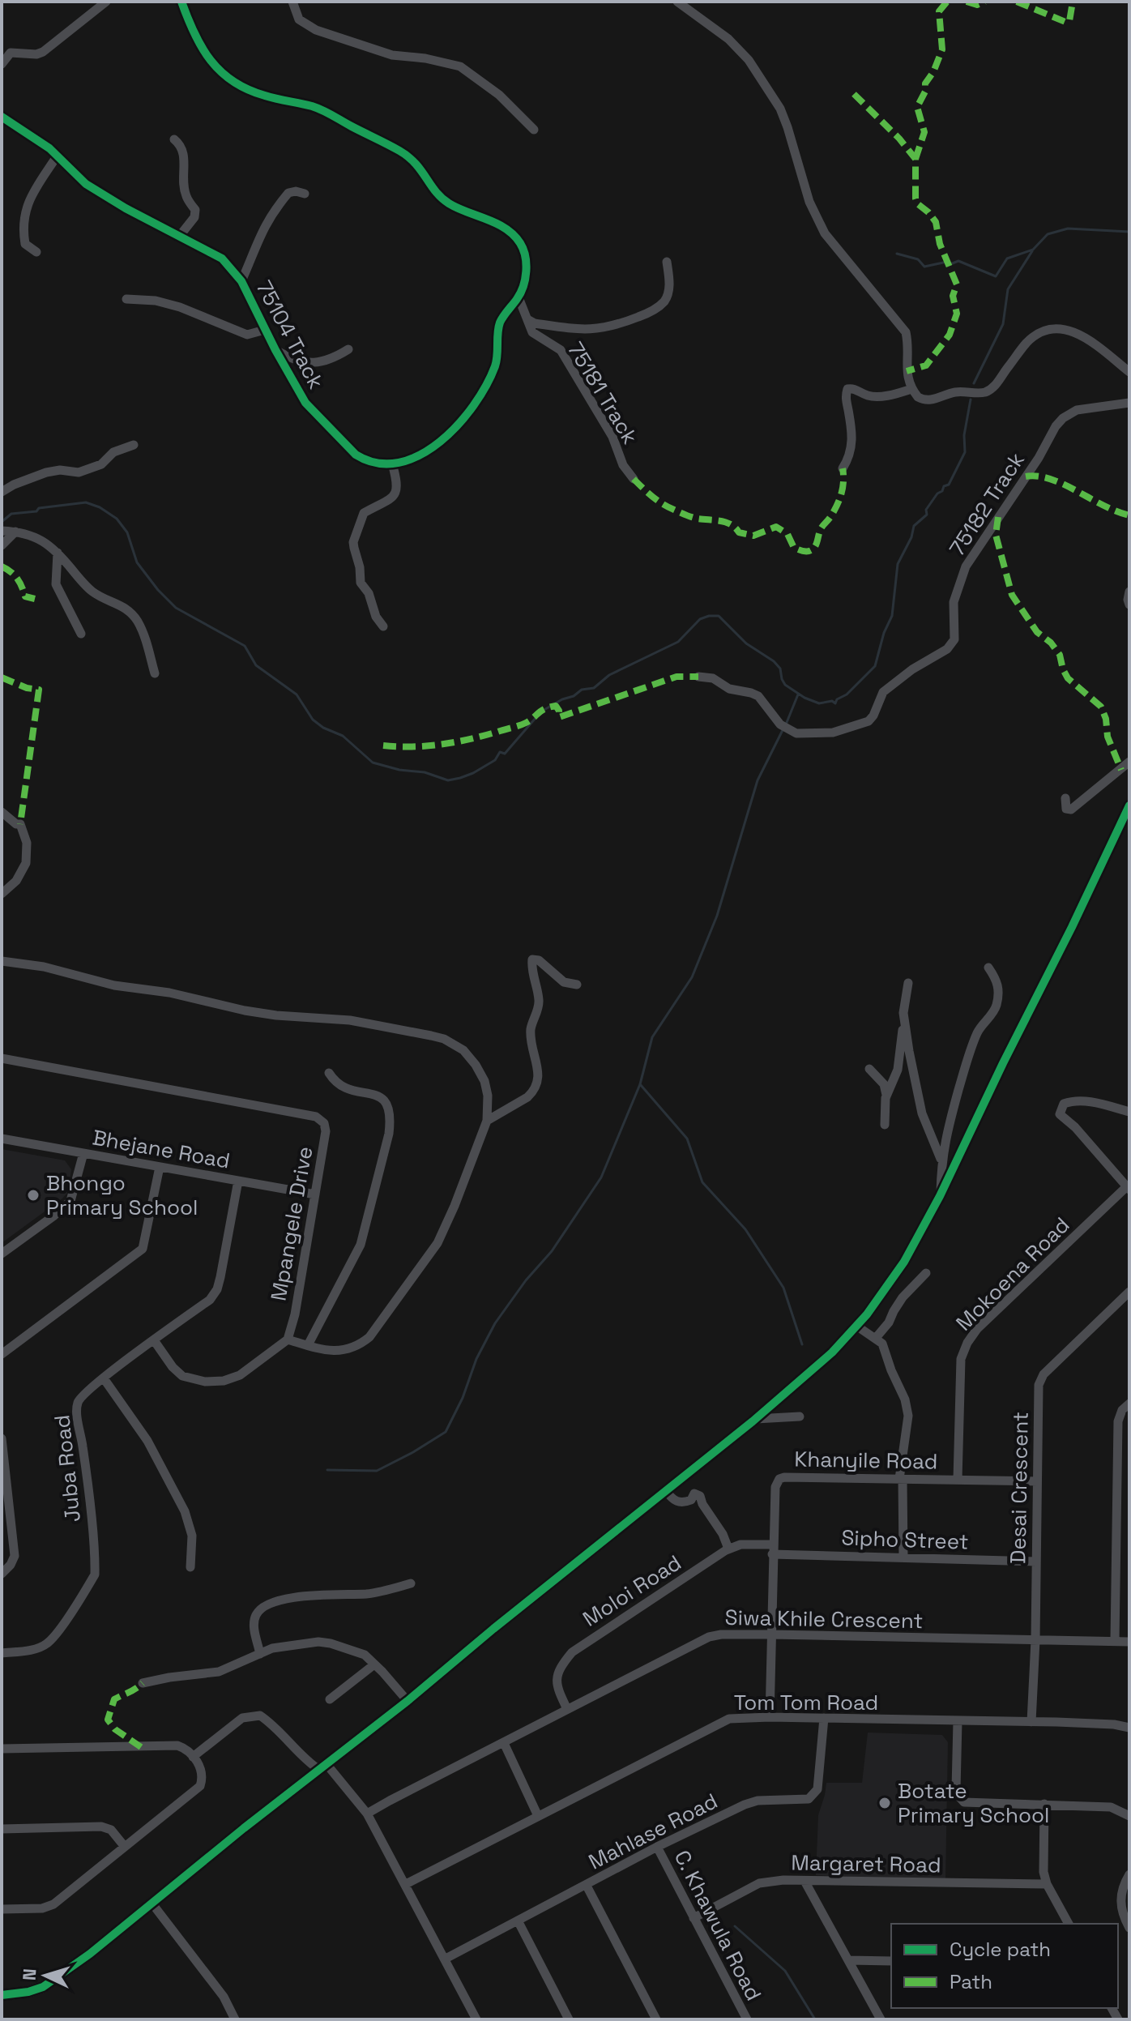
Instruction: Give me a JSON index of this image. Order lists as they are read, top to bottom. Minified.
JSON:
{"streets":{"street":["75104 Track","75181 Track","75182 Track","Bhejane Road","Mpangele Drive","Mokoena Road","Khanyile Road","Juba Road","Desai Crescent","Sipho Street","Moloi Road","Siwa Khile Crescent","Tom Tom Road","Mahlase Road","Margaret Road","C. Khawula Road"]},"crossings":[["75104 Track","75181 Track"],["Bhejane Road","Mpangele Drive"],["Bhejane Road","Juba Road"],["Mokoena Road","Khanyile Road"],["Khanyile Road","Desai Crescent"],["Khanyile Road","Sipho Street"],["Khanyile Road","Moloi Road"],["Khanyile Road","Siwa Khile Crescent"],["Khanyile Road","Tom Tom Road"],["Desai Crescent","Sipho Street"],["Desai Crescent","Siwa Khile Crescent"],["Desai Crescent","Tom Tom Road"],["Sipho Street","Moloi Road"],["Moloi Road","Siwa Khile Crescent"],["Tom Tom Road","Mahlase Road"],["Mahlase Road","C. Khawula Road"],["Margaret Road","C. Khawula Road"]],"places":["Bhongo Primary School","Botate Primary School"],"legend":["Cycle path","Path"],"north":"left"}
